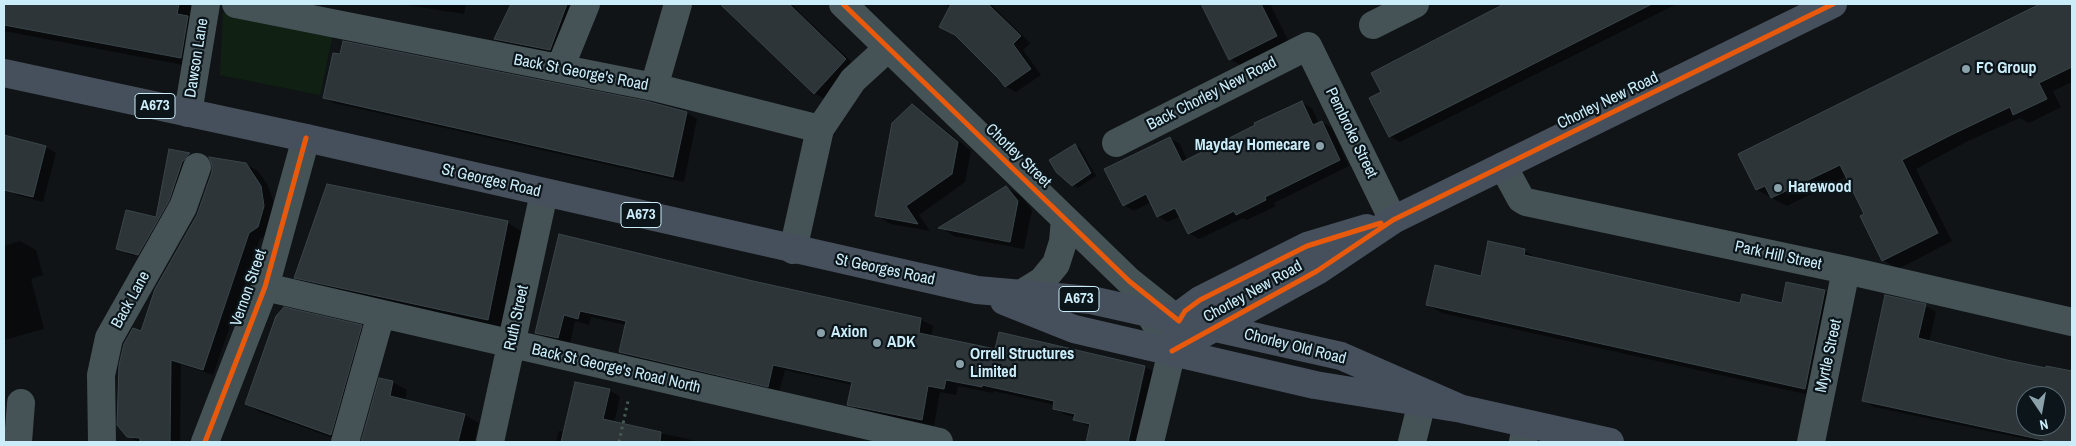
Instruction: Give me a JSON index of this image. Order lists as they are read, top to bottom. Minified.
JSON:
{"streets":{"main road":["Chorley New Road","A673","St Georges Road","Chorley Old Road"],"street":["Dawson Lane","Back St George's Road","Back Chorley New Road","Pembroke Street","Chorley Street","Park Hill Street","Vernon Street","Back Lane","Ruth Street","Myrtle Street","Back St George's Road North"]},"crossings":[["Dawson Lane","St Georges Road"],["Back Chorley New Road","Pembroke Street"],["Chorley New Road","Pembroke Street"],["Chorley New Road","Chorley Street"],["Chorley New Road","St Georges Road"],["Chorley New Road","Park Hill Street"],["Chorley New Road","Chorley Old Road"],["Chorley Street","St Georges Road"],["Chorley Street","Chorley Old Road"],["St Georges Road","Vernon Street"],["St Georges Road","Ruth Street"],["St Georges Road","Chorley Old Road"],["Park Hill Street","Myrtle Street"],["Vernon Street","Back St George's Road North"],["Ruth Street","Back St George's Road North"]],"places":["FC Group","Mayday Homecare","Harewood","Axion","ADK","Orrell Structures Limited"],"north":"bottom"}
